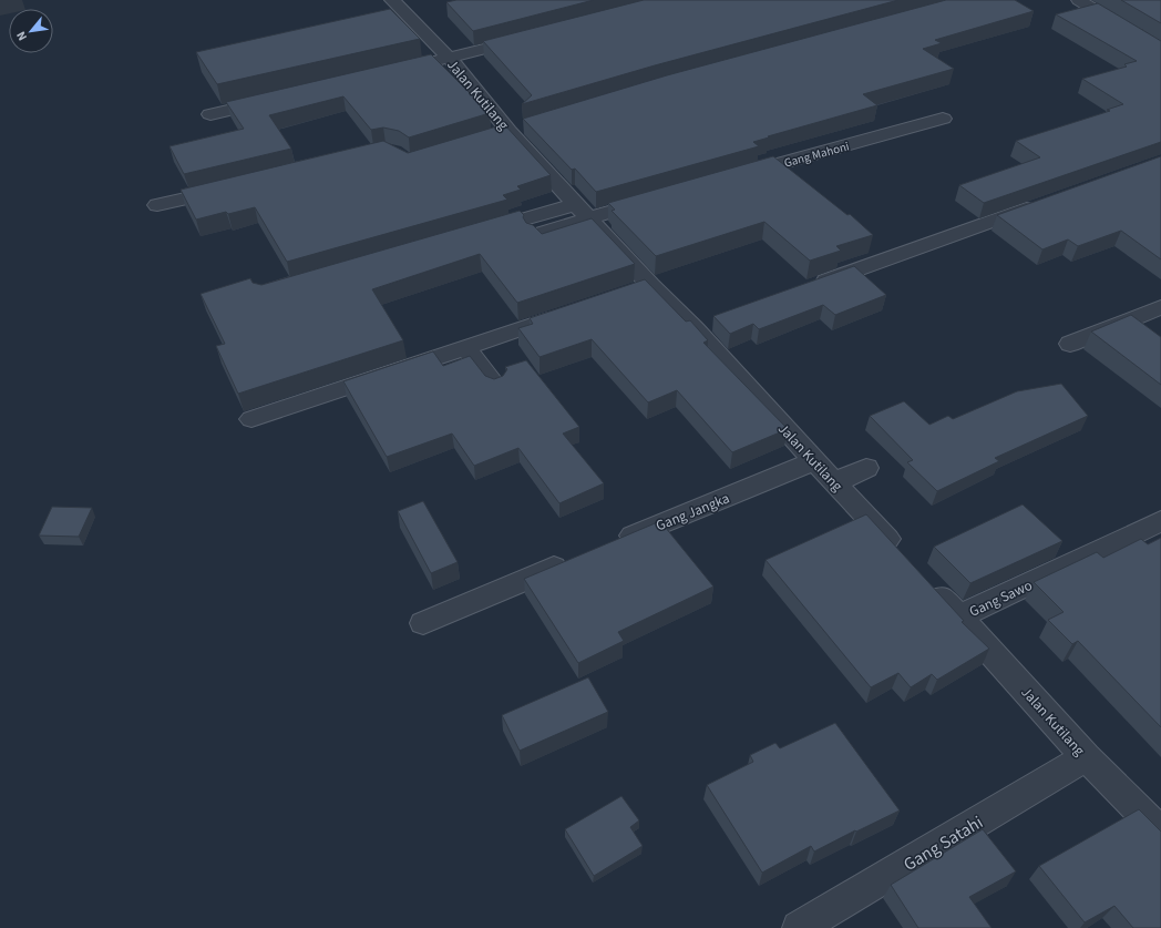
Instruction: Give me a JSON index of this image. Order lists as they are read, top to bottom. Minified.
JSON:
{"streets":{"street":["Jalan Kutilang","Gang Mahoni","Gang Jangka","Gang Sawo","Gang Satahi"]},"crossings":[["Jalan Kutilang","Gang Jangka"],["Jalan Kutilang","Gang Sawo"],["Jalan Kutilang","Gang Satahi"]],"north":"bottom left"}
